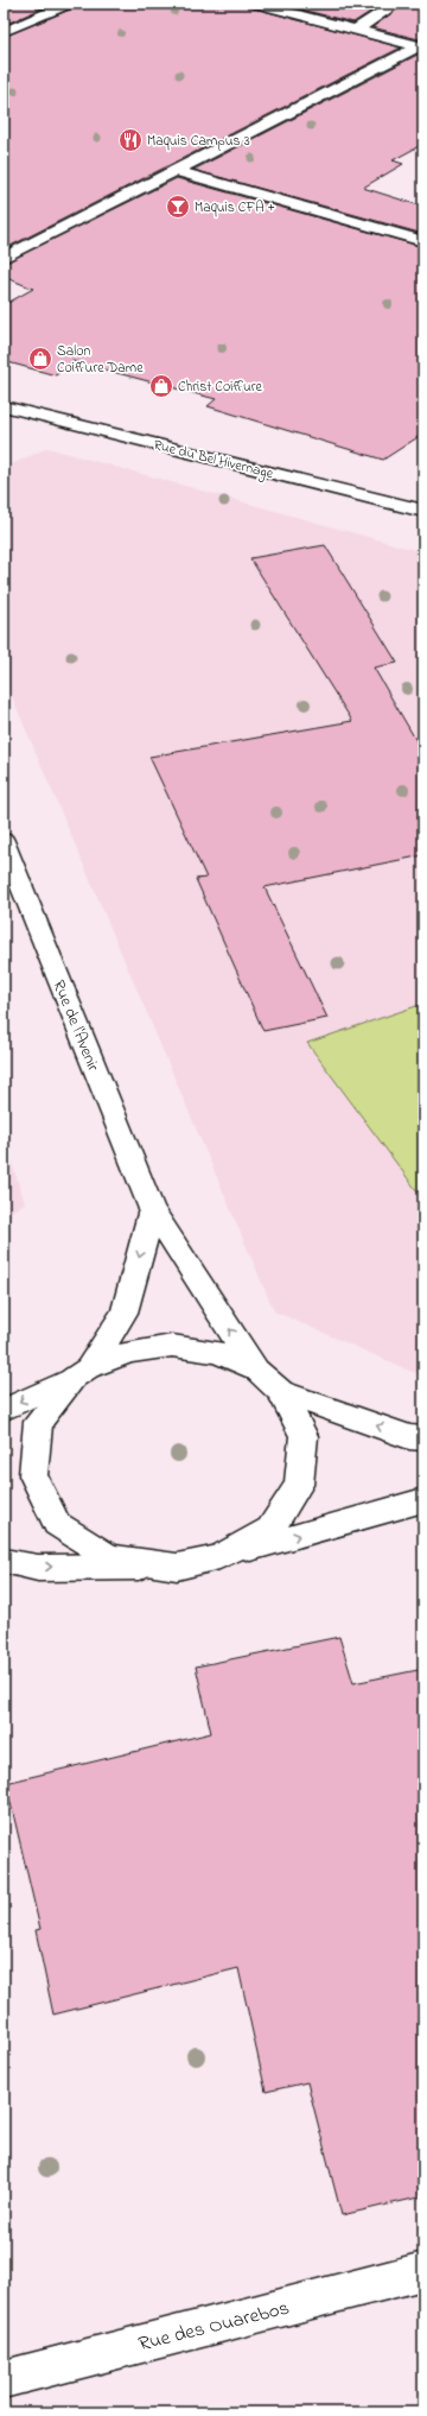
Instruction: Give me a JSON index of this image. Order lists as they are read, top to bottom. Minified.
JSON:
{"streets":{"street":["Rue du Bel Hivernage","Rue de l'Avenir","Rue des Ouarebos"]},"places":{"restaurant":["Maquis Campus 3"],"bar":["Maquis CFA +"],"shop":["Salon Coiffure Dame","Christ Coiffure"]}}
